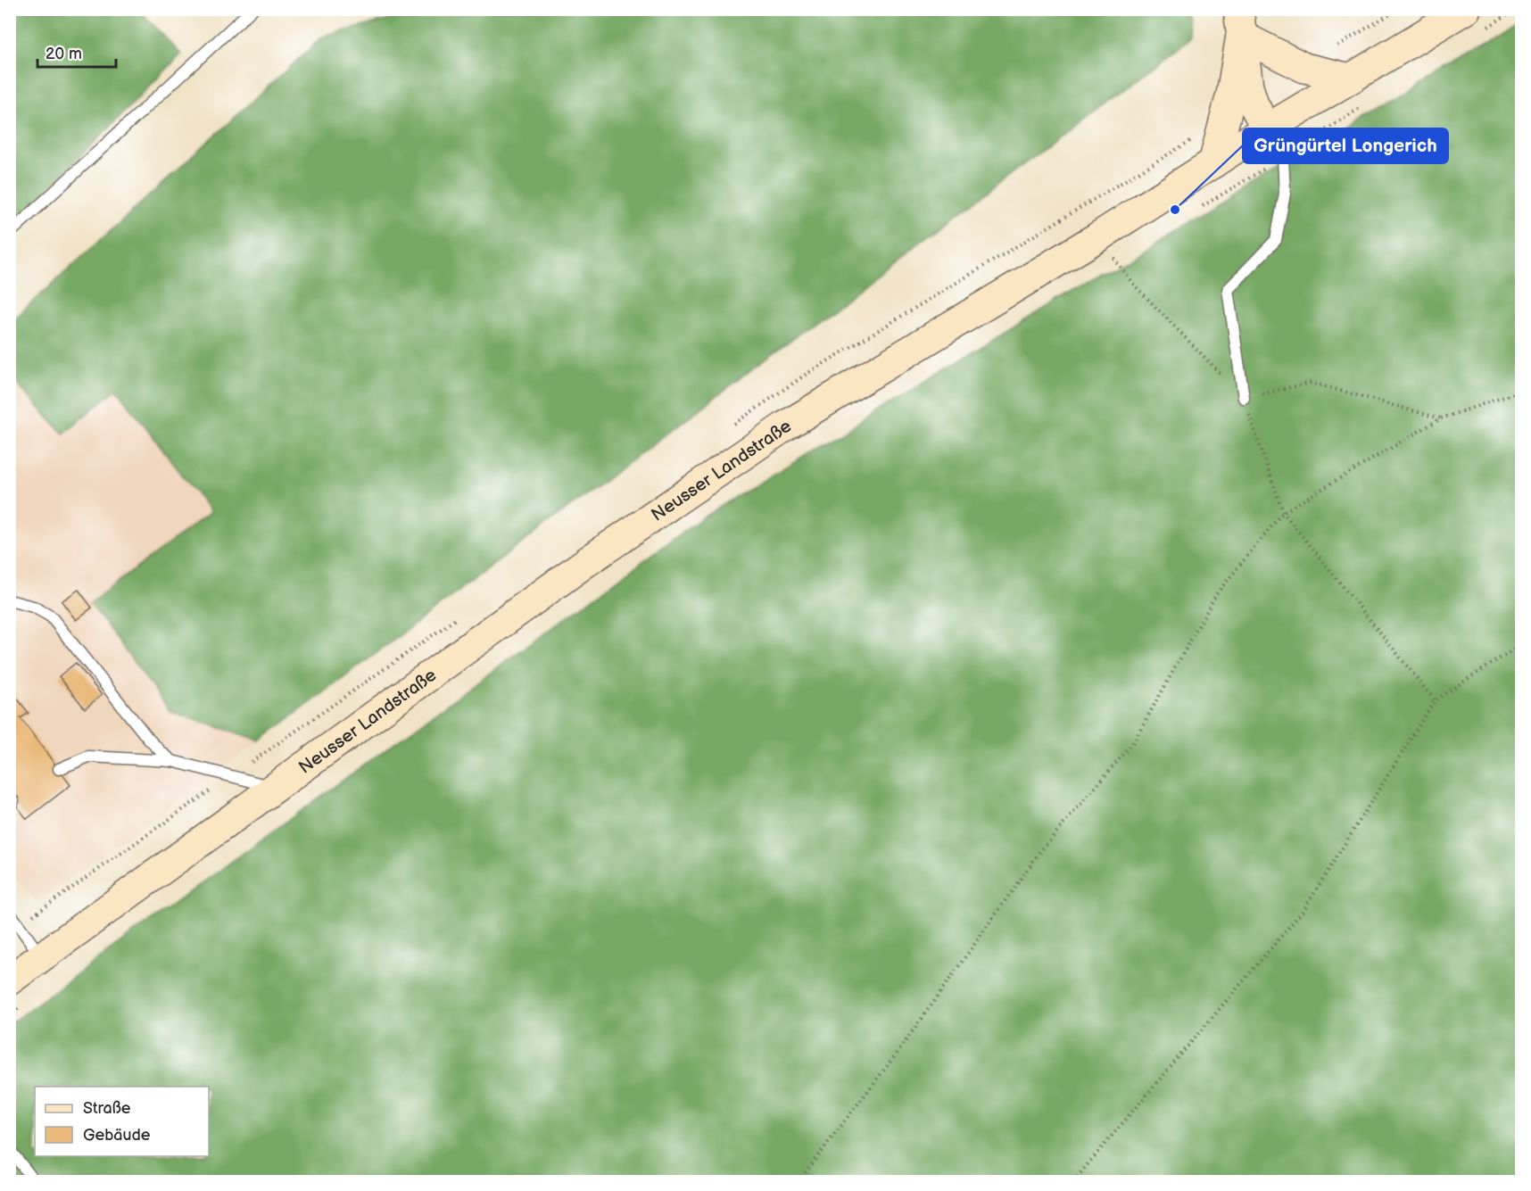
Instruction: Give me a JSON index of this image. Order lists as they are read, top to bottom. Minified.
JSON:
{"streets":{"main road":["Neusser Landstraße"]},"places":["Grüngürtel Longerich"],"legend":["Straße","Gebäude"],"scale_bar":"20 m"}
